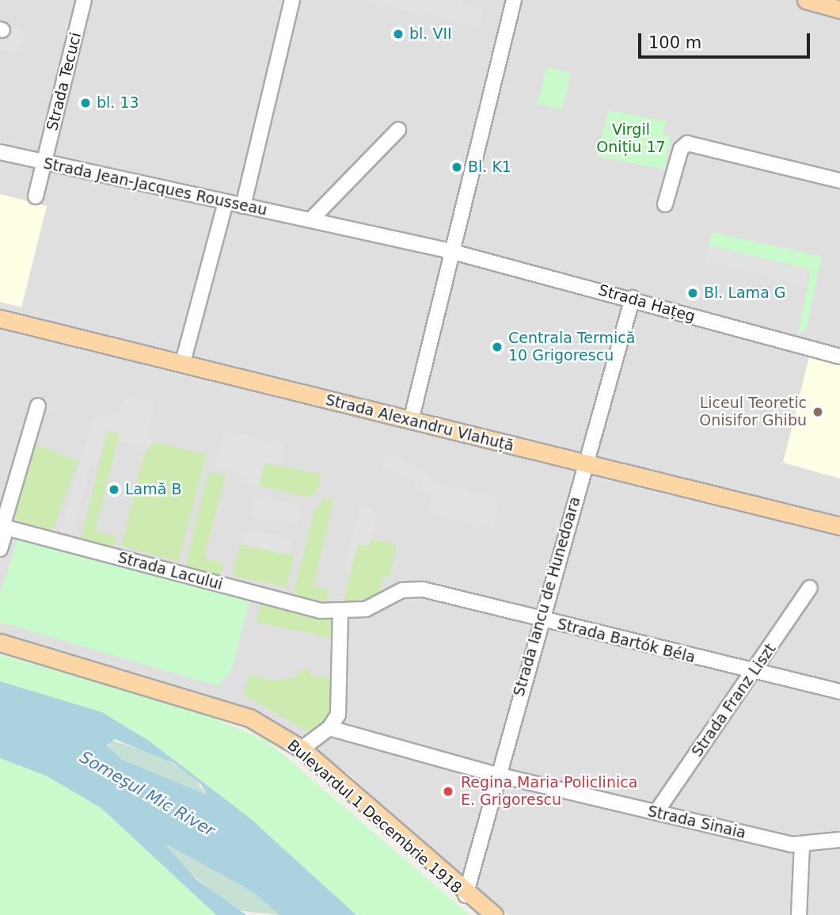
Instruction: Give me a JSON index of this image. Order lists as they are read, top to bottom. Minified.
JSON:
{"streets":{"main road":["Strada Alexandru Vlahuță","Bulevardul 1 Decembrie 1918"],"street":["Strada Tecuci","Strada Jean-Jacques Rousseau","Strada Hațeg","Strada Lacului","Strada Iancu de Hunedoara","Strada Bartók Béla","Strada Franz Liszt","Strada Sinaia"]},"crossings":[["Strada Tecuci","Strada Jean-Jacques Rousseau"],["Strada Jean-Jacques Rousseau","Strada Hațeg"],["Strada Hațeg","Strada Iancu de Hunedoara"],["Strada Alexandru Vlahuță","Strada Iancu de Hunedoara"],["Strada Lacului","Strada Bartók Béla"],["Strada Iancu de Hunedoara","Strada Bartók Béla"],["Strada Iancu de Hunedoara","Bulevardul 1 Decembrie 1918"],["Strada Iancu de Hunedoara","Strada Sinaia"],["Strada Bartók Béla","Strada Franz Liszt"],["Strada Franz Liszt","Strada Sinaia"]],"water":["Someşul Mic River"],"parks":["Virgil Onițiu 17"],"places":["bl. VII","bl. 13","Bl. K1","Bl. Lama G","Centrala Termică 10 Grigorescu","Liceul Teoretic Onisifor Ghibu","Lamă B","Regina Maria Policlinica E. Grigorescu"],"scale_bar":"100 m"}
